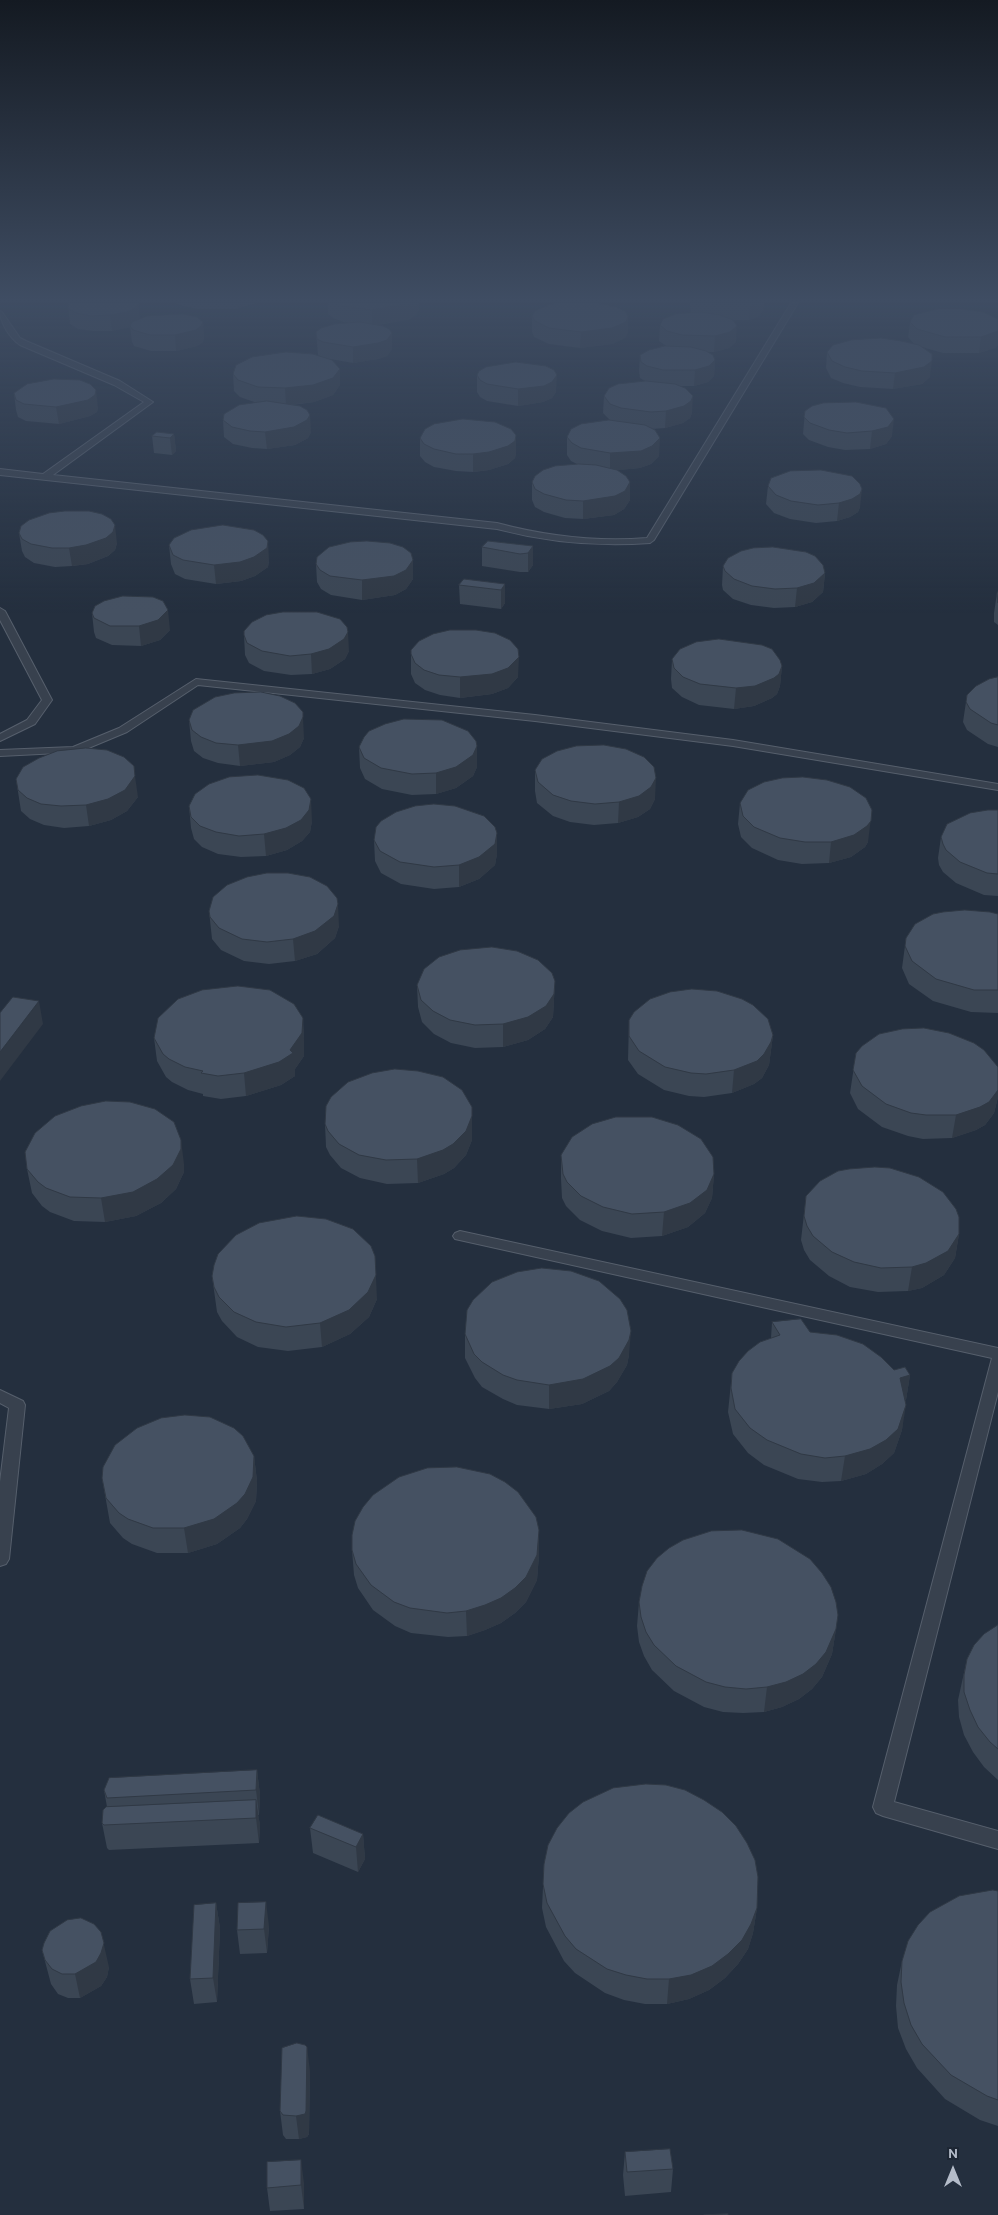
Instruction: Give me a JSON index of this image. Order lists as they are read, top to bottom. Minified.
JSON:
{"north":"top"}
